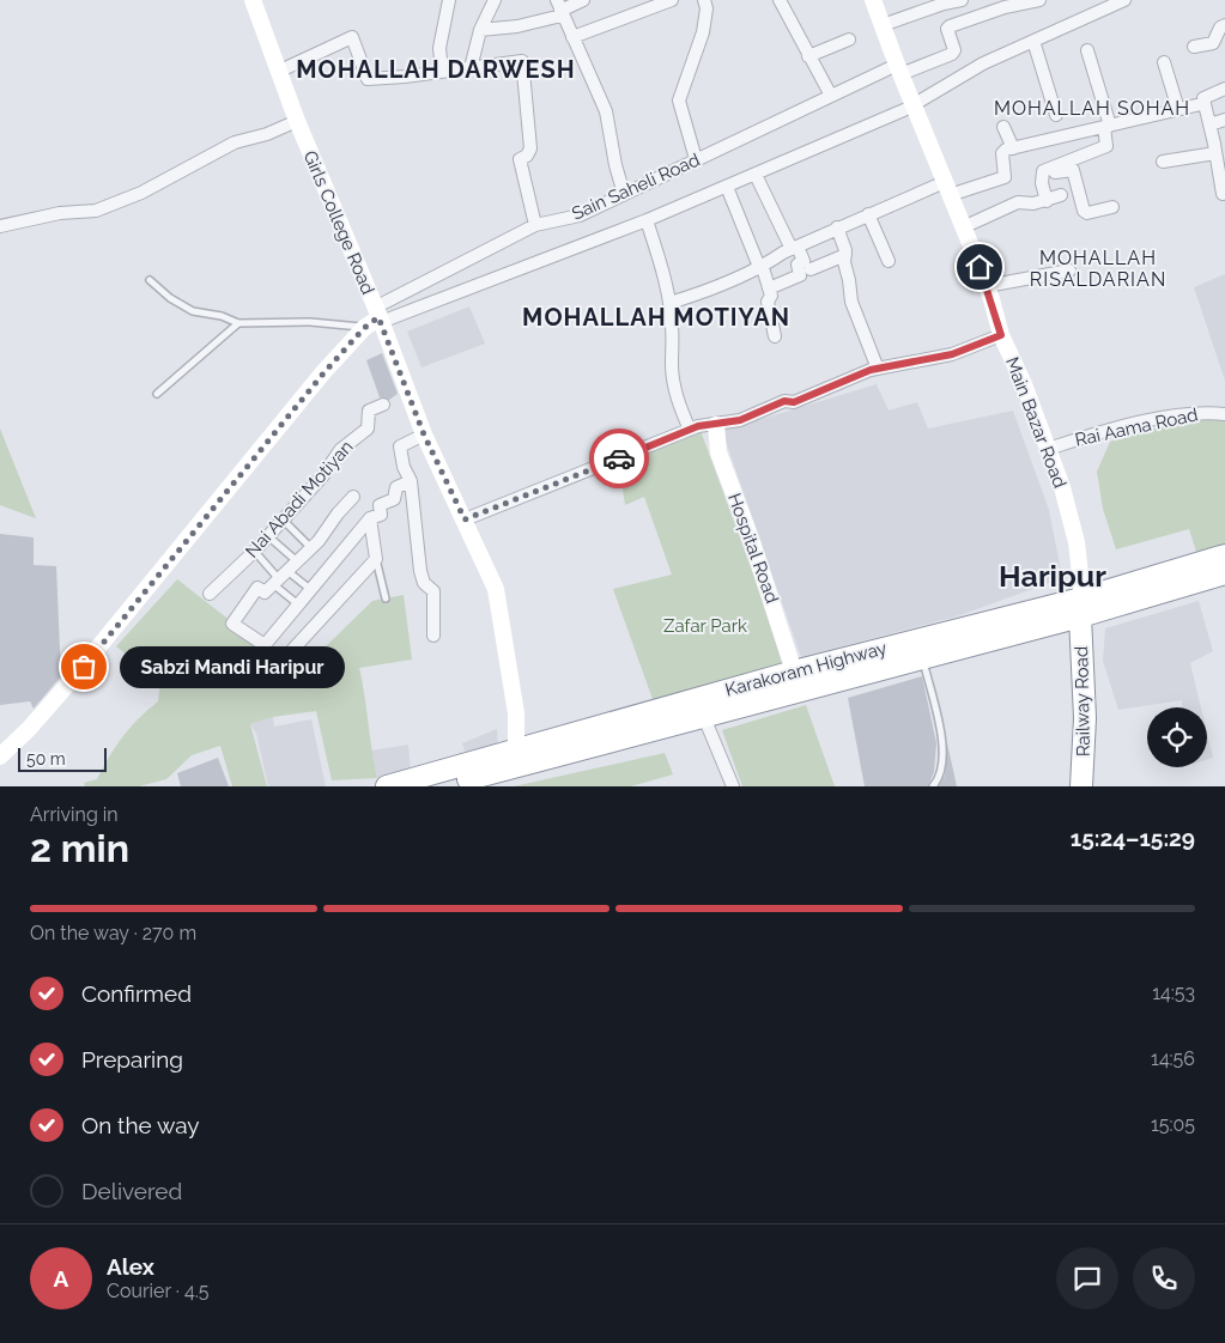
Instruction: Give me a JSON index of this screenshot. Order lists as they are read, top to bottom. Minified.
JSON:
{"streets":{"highway":["Karakoram Highway","Railway Road"],"main road":["Girls College Road","Main Bazar Road","Hospital Road"],"street":["Sain Saheli Road","Rai Aama Road","Nai Abadi Motiyan"]},"crossings":[["Sain Saheli Road","Girls College Road"],["Sain Saheli Road","Main Bazar Road"],["Girls College Road","Karakoram Highway"],["Main Bazar Road","Rai Aama Road"],["Main Bazar Road","Karakoram Highway"],["Main Bazar Road","Railway Road"],["Hospital Road","Karakoram Highway"],["Karakoram Highway","Railway Road"]],"districts":["MOHALLAH DARWESH","MOHALLAH SOHAH","MOHALLAH RISALDARIAN","MOHALLAH MOTIYAN","Haripur"],"parks":["Zafar Park"],"places":["Sabzi Mandi Haripur"],"scale_bar":"50 m","page":{"bubble":"Sabzi Mandi Haripur","scale":"50 m","heading":["2 min","Arriving in","15:24–15:29"],"panel":["Alex","Courier · 4.5"],"bar":"On the way · 270 m","list":[["Confirmed","14:53"],["Preparing","14:56"],["On the way","15:05"],"Delivered"],"round":"A"}}
